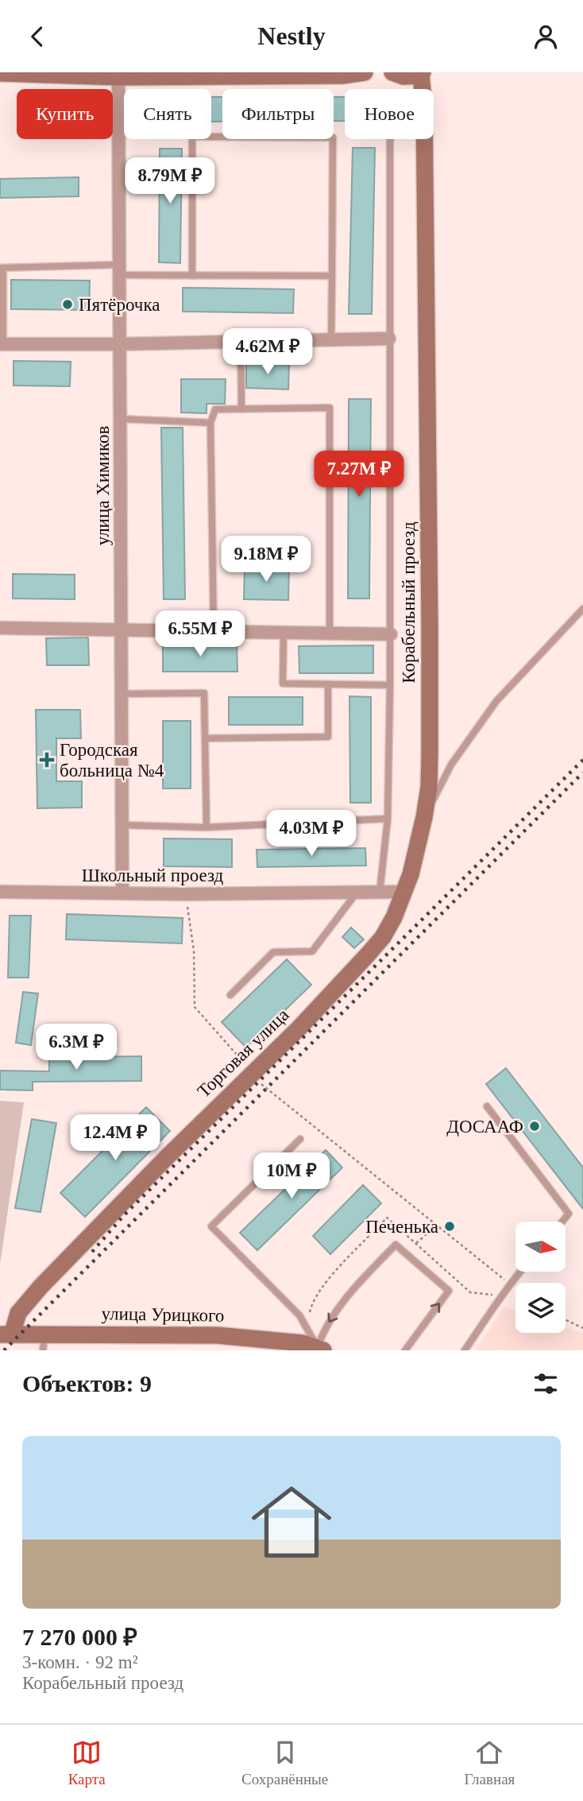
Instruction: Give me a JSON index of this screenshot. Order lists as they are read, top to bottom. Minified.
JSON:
{"streets":{"street":["улица Химиков","Корабельный проезд","Школьный проезд","Торговая улица","улица Урицкого"]},"crossings":[["улица Химиков","Школьный проезд"],["Корабельный проезд","Школьный проезд"],["Корабельный проезд","Торговая улица"],["Школьный проезд","Торговая улица"],["Торговая улица","улица Урицкого"]],"places":{"other":["Пятёрочка","ДОСААФ","Печенька"],"health":["Городская больница №4"]},"north":"right","page":{"header":"Nestly","chip":["Купить","Снять","Фильтры","Новое"],"price":["8.79M ₽","4.62M ₽","7.27M ₽","9.18M ₽","6.55M ₽","4.03M ₽","6.3M ₽","12.4M ₽","10M ₽"],"heading":"Объектов: 9","list":[{"name":"7 270 000 ₽","note":"3-комн. · 92 m² · Корабельный проезд"}],"tabs":["Карта","Сохранённые","Главная"]}}
